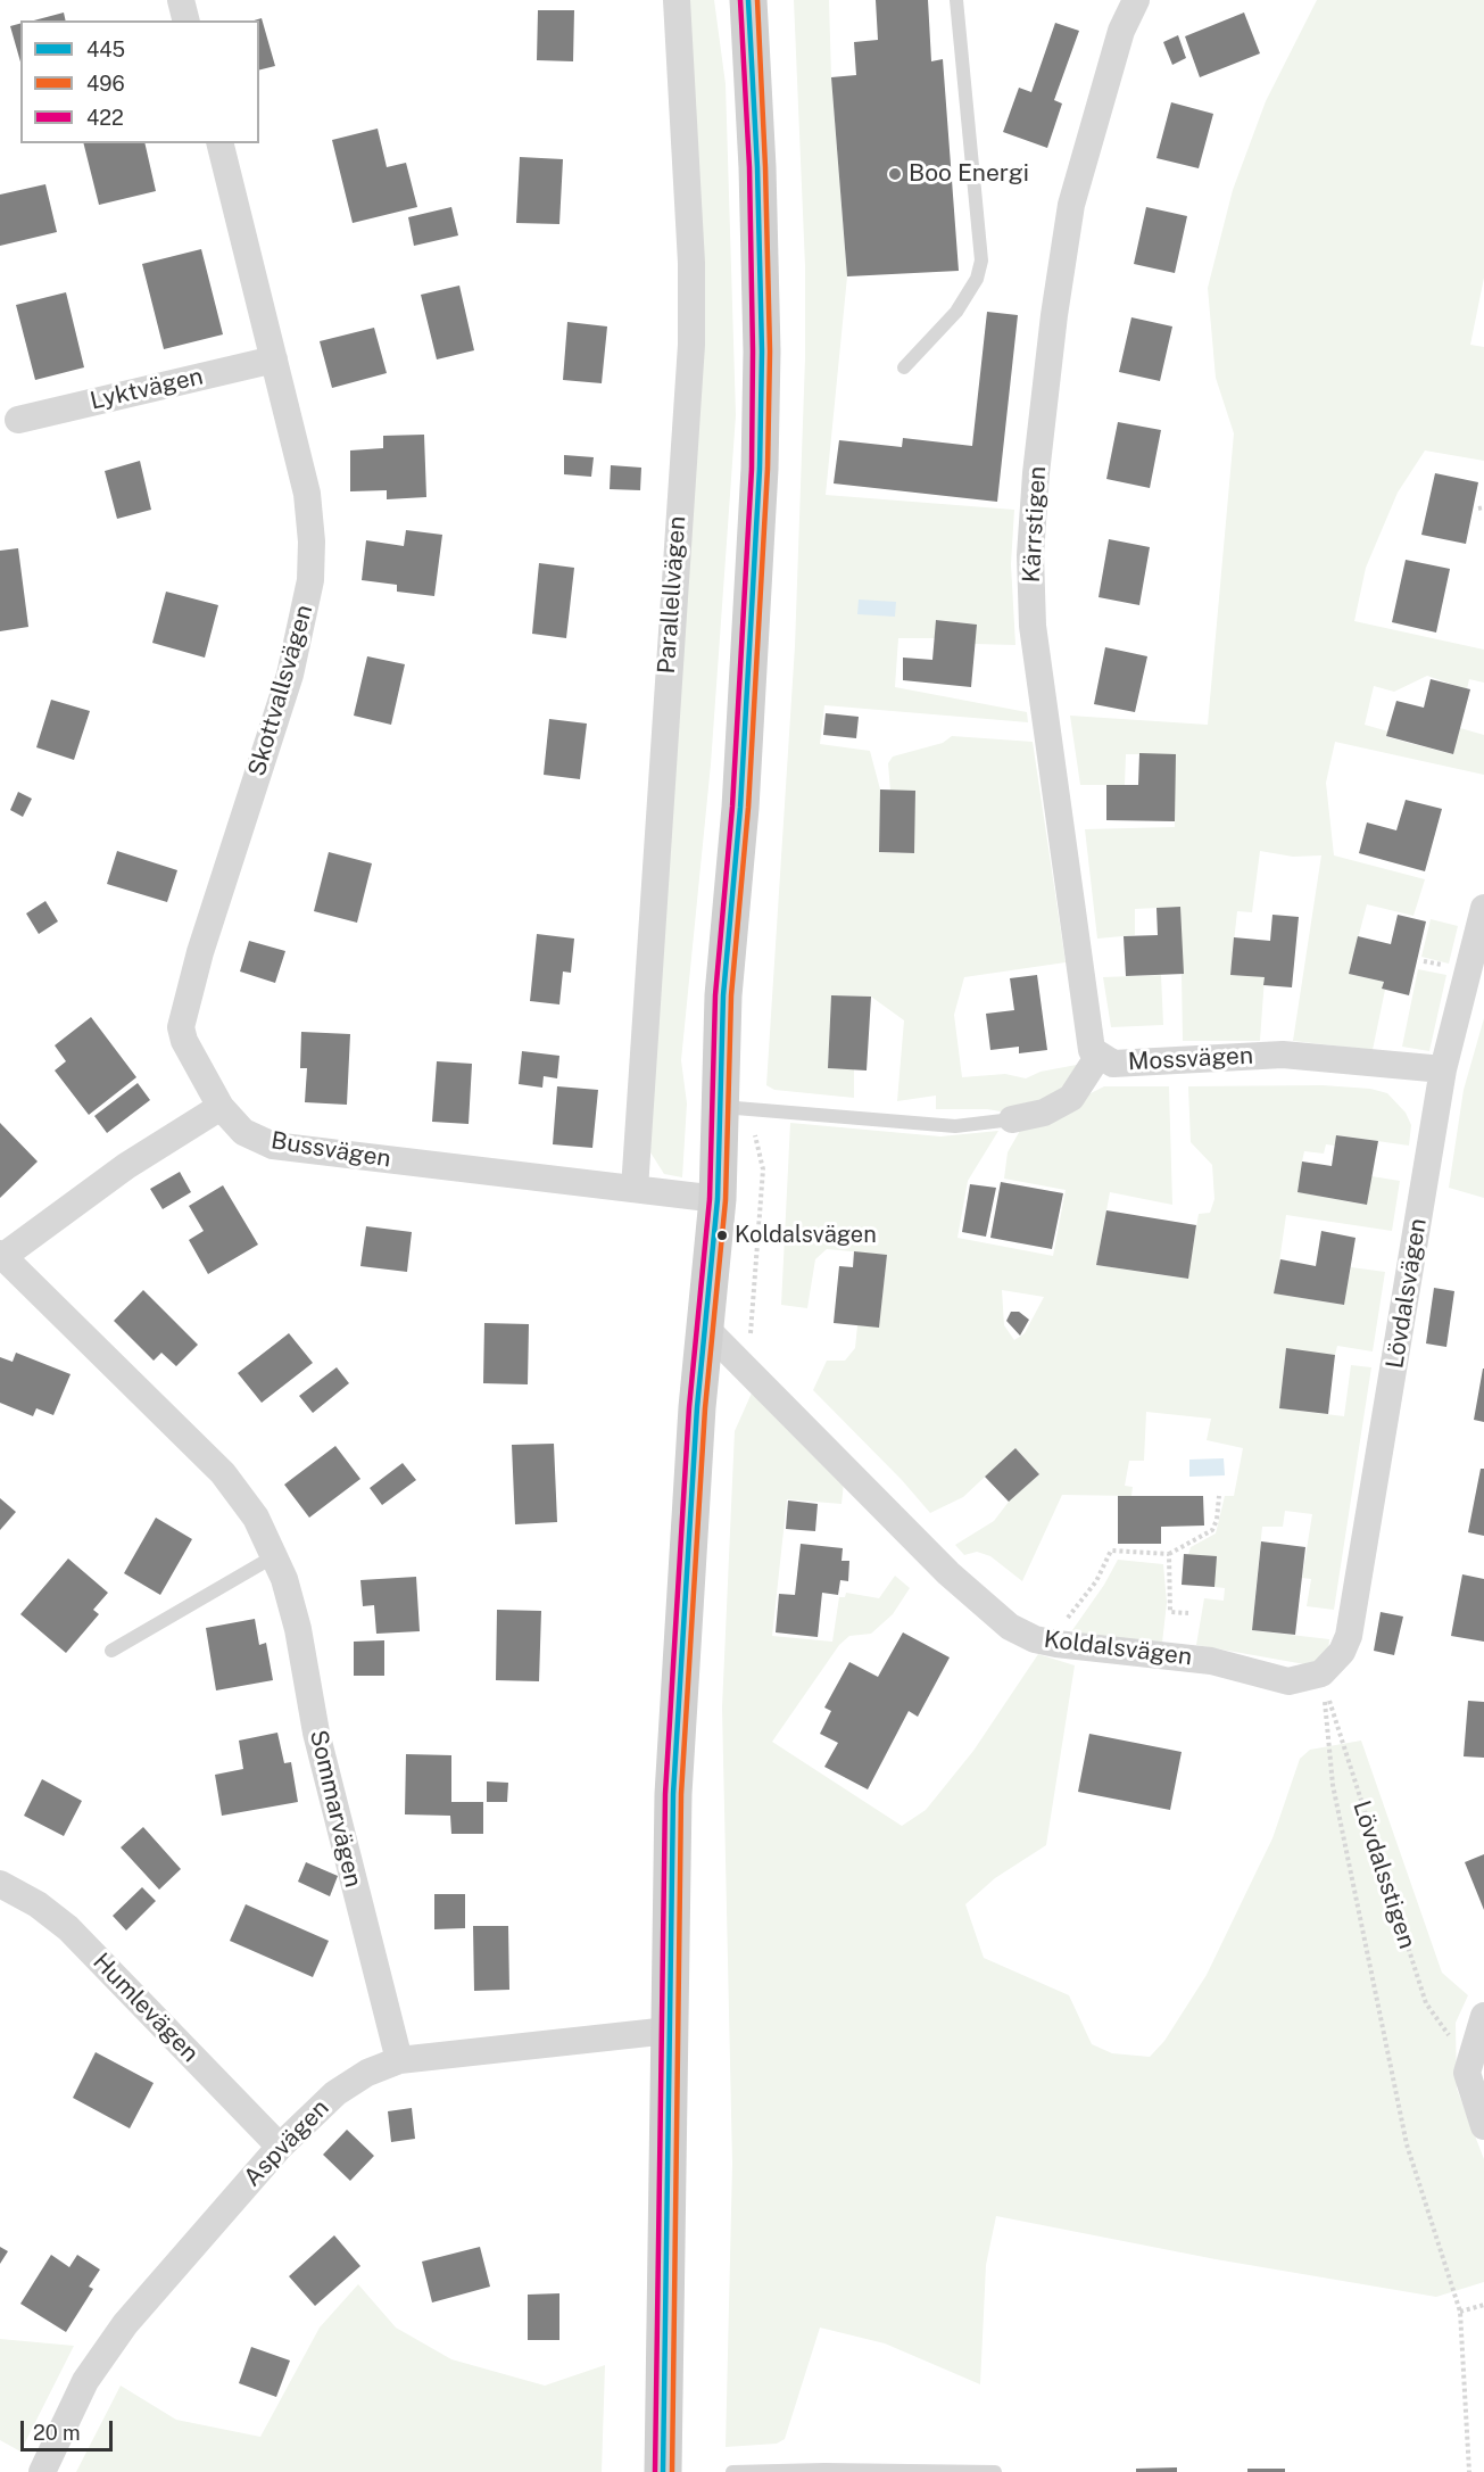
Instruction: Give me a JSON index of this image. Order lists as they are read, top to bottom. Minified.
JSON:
{"streets":{"street":["Lyktvägen","Kärrstigen","Parallellvägen","Skottvallsvägen","Mossvägen","Bussvägen","Lövdalsvägen","Koldalsvägen","Sommarvägen","Humlevägen","Aspvägen"],"path":["Lövdalsstigen"]},"crossings":[["Lyktvägen","Skottvallsvägen"],["Kärrstigen","Mossvägen"],["Parallellvägen","Bussvägen"],["Skottvallsvägen","Bussvägen"],["Mossvägen","Lövdalsvägen"],["Lövdalsvägen","Koldalsvägen"],["Lövdalsvägen","Lövdalsstigen"],["Koldalsvägen","Lövdalsstigen"],["Sommarvägen","Aspvägen"],["Humlevägen","Aspvägen"]],"places":["Boo Energi","Koldalsvägen"],"lines":["transit line 445","transit line 496","transit line 422"],"legend":["445","496","422"],"scale_bar":"20 m"}
